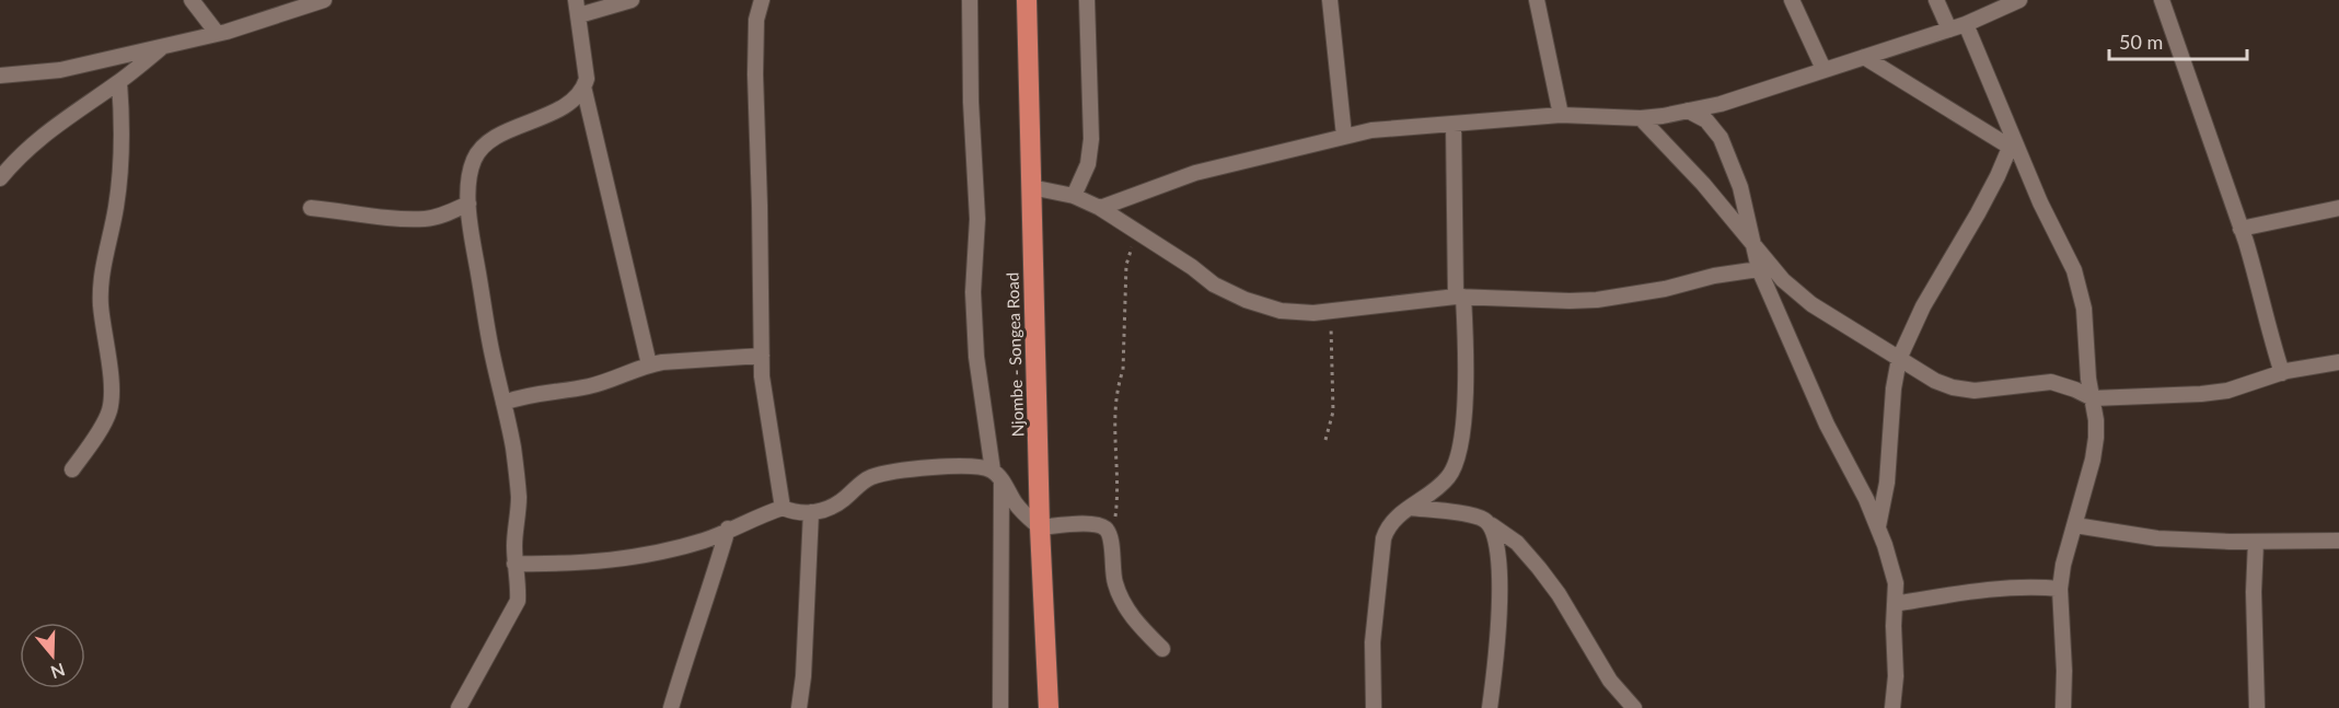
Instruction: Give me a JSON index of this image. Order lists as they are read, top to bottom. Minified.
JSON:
{"streets":{"highway":["Njombe - Songea Road"]},"scale_bar":"50 m","north":"bottom"}
